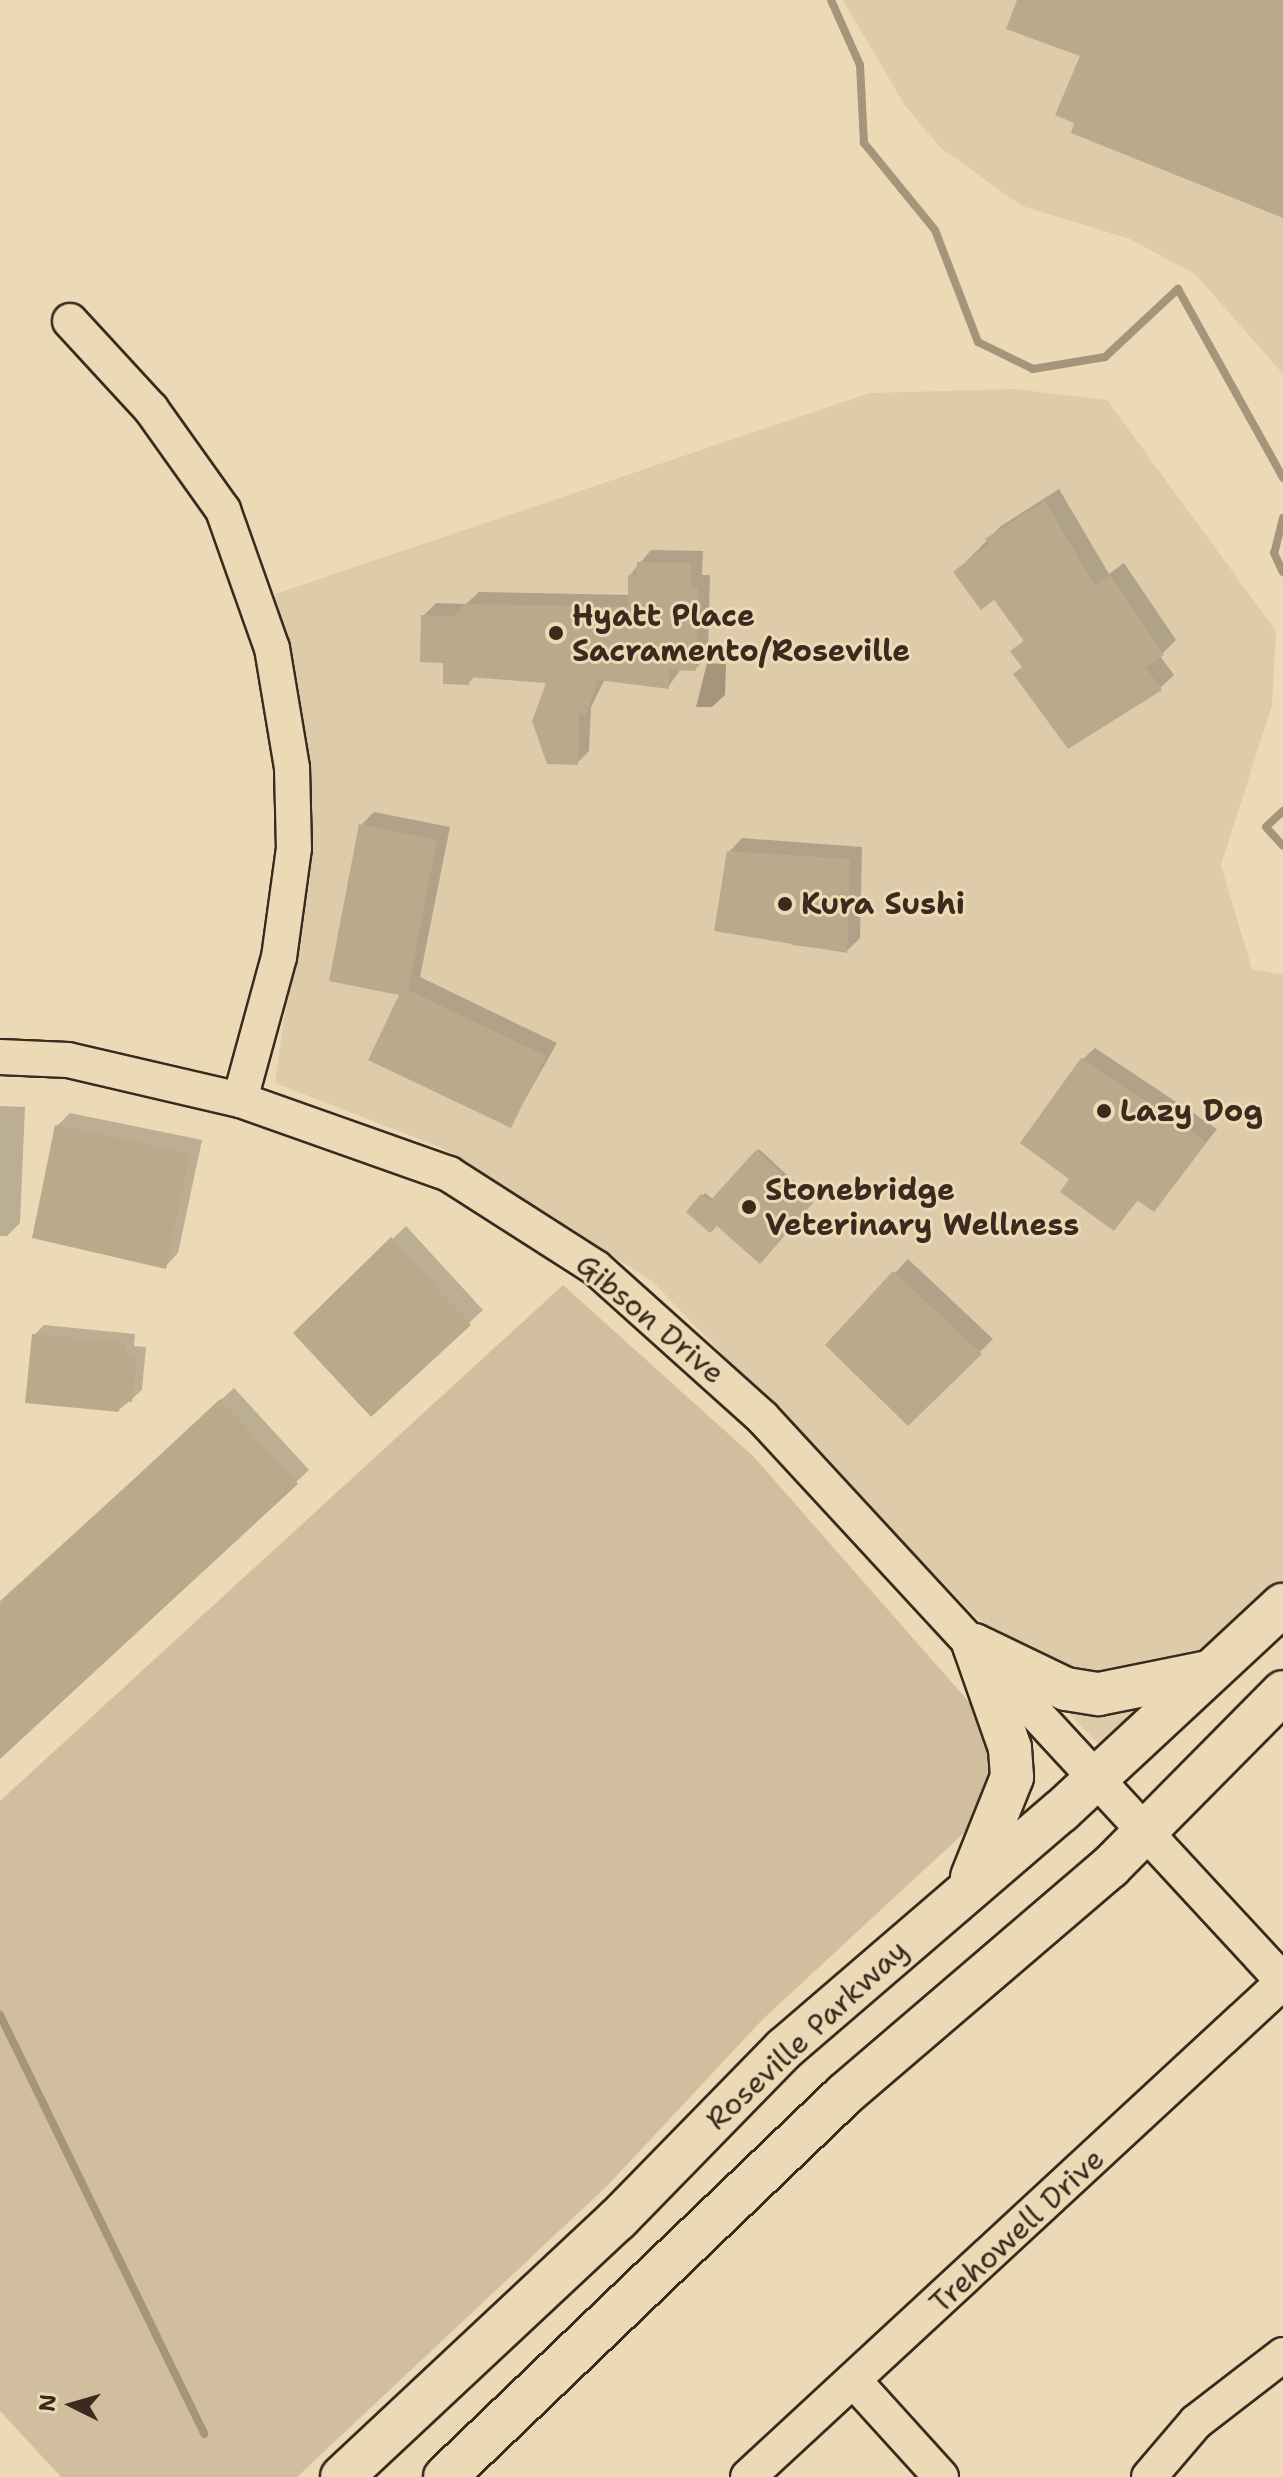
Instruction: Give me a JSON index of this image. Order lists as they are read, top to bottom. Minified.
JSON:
{"streets":{"main road":["Roseville Parkway"],"street":["Gibson Drive","Trehowell Drive"]},"crossings":[["Gibson Drive","Roseville Parkway"],["Gibson Drive","Trehowell Drive"]],"places":["Hyatt Place Sacramento/Roseville","Kura Sushi","Lazy Dog","Stonebridge Veterinary Wellness"],"north":"left"}
